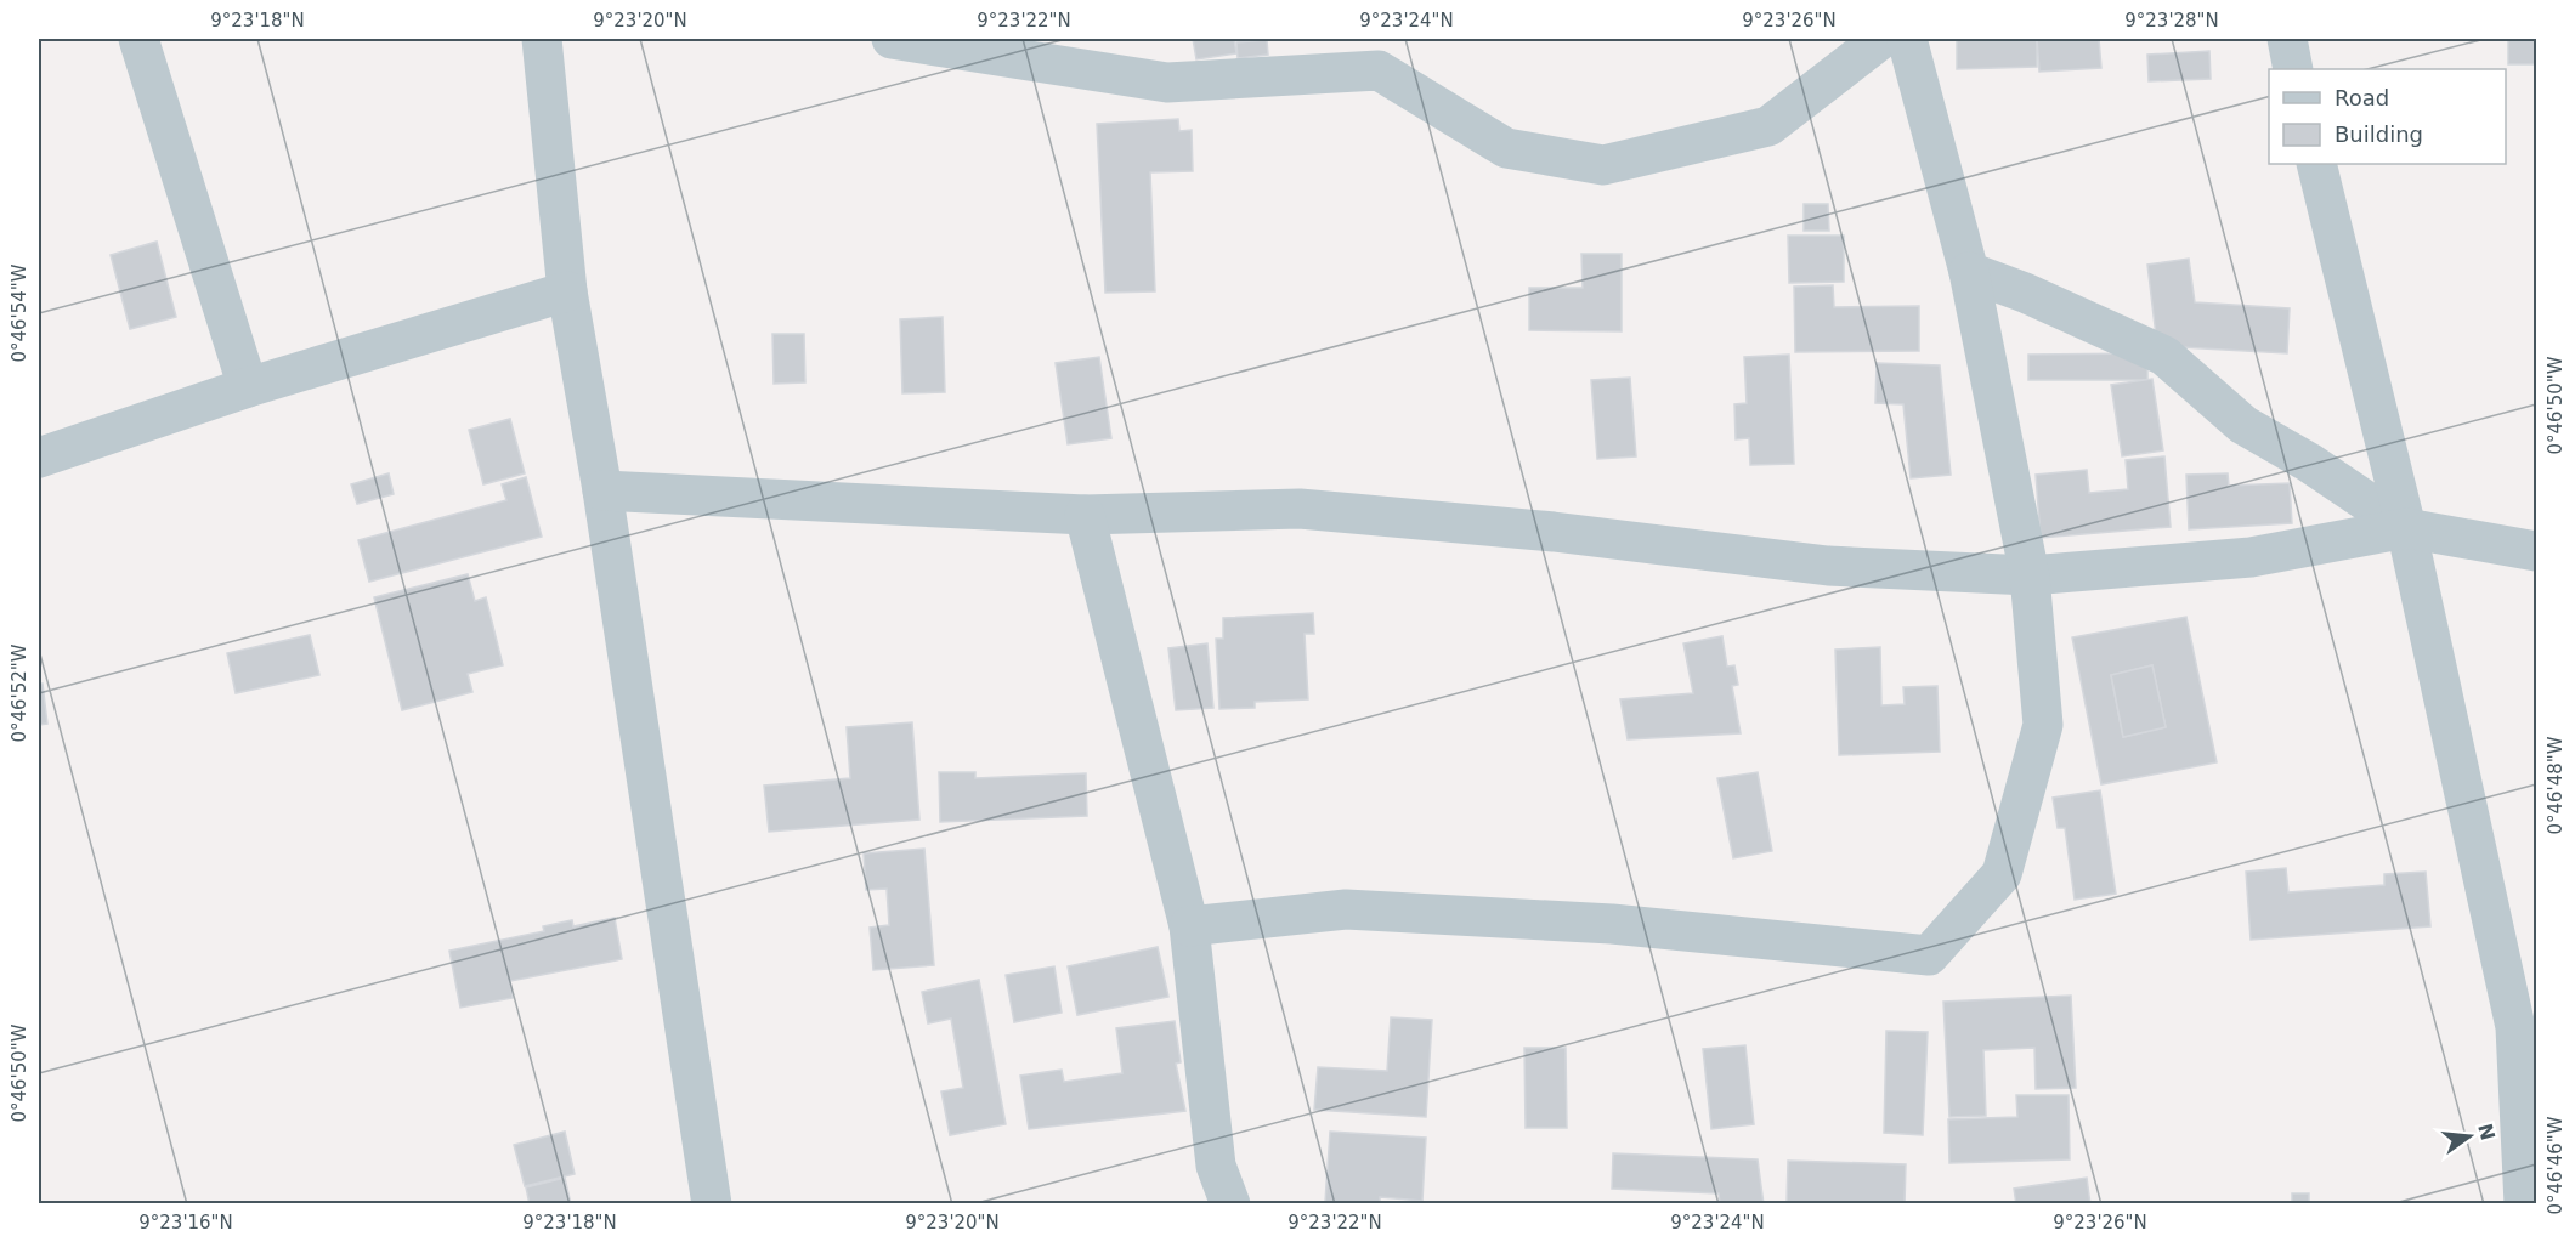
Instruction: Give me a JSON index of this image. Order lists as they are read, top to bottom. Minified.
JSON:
{"legend":["Road","Building"],"north":"right","coordinates":["9°23'18\"N","9°23'20\"N","9°23'22\"N","9°23'24\"N","9°23'26\"N","9°23'28\"N","0°46'54\"W","0°46'50\"W","0°46'52\"W","0°46'48\"W","0°46'46\"W","9°23'16\"N"]}
